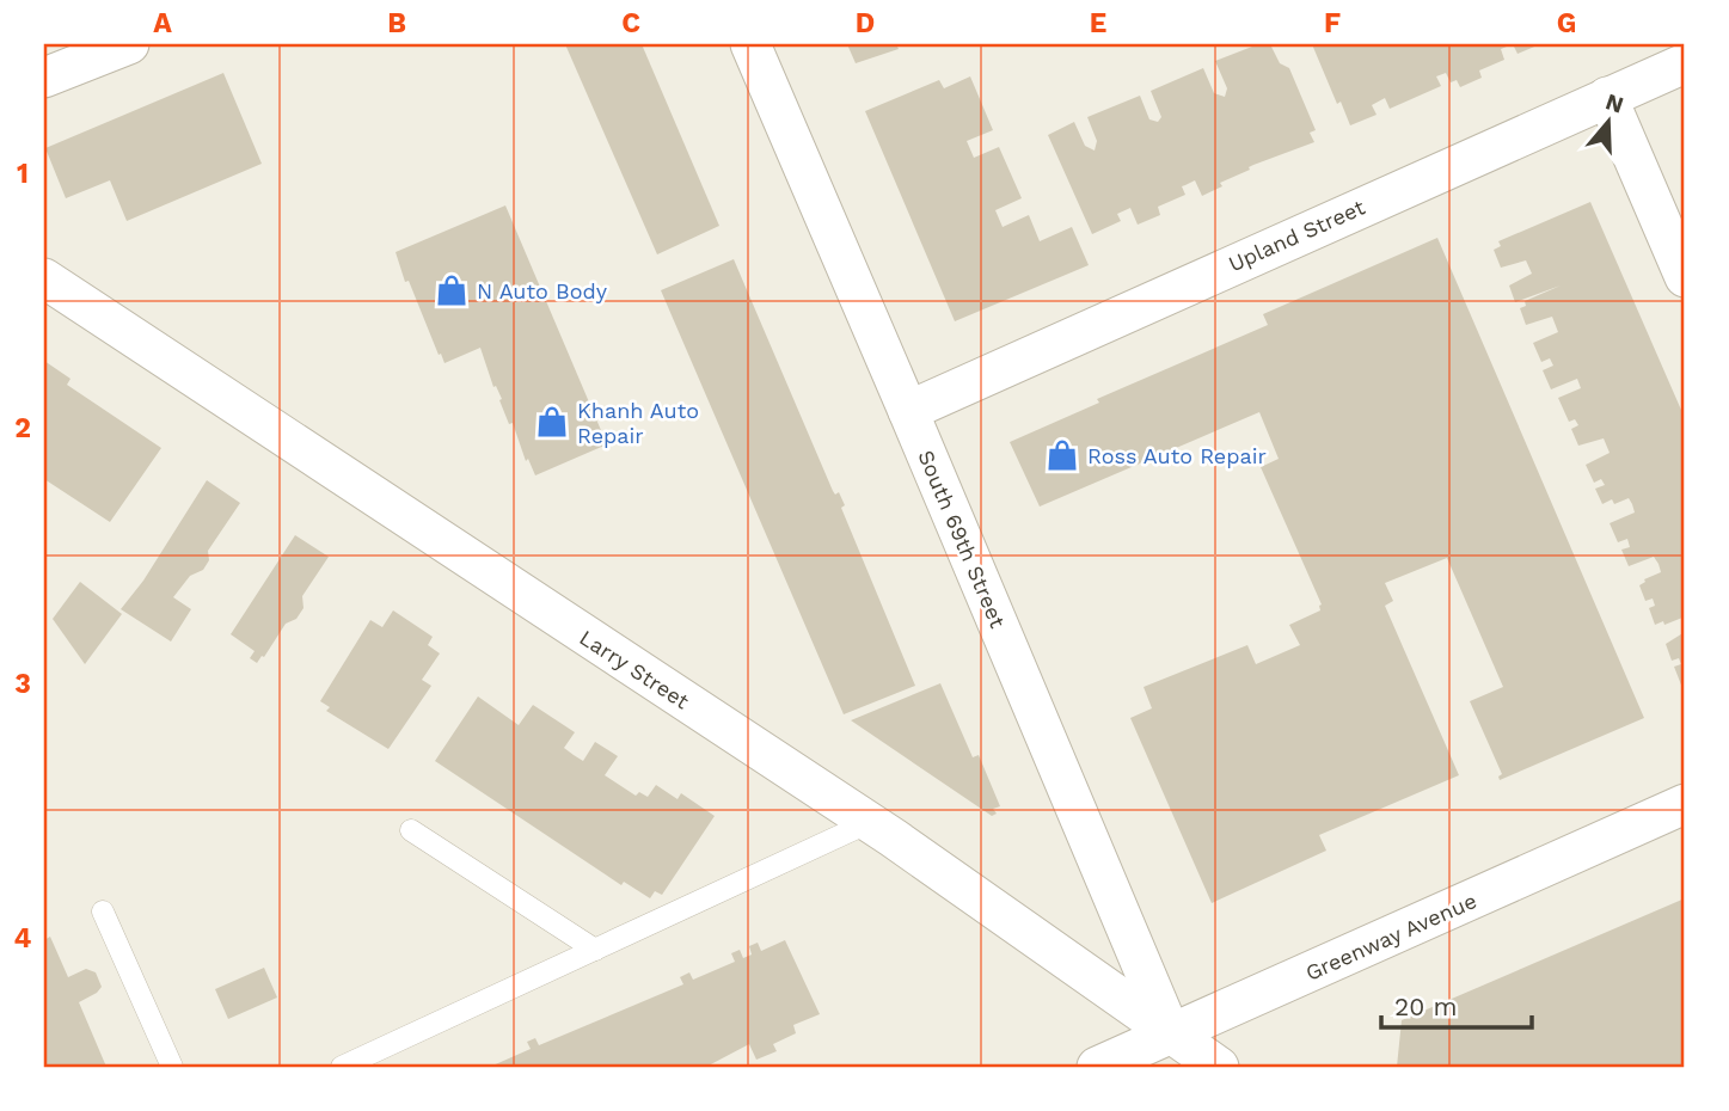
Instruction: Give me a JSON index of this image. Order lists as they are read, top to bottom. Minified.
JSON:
{"streets":{"street":["Upland Street","South 69th Street","Larry Street","Greenway Avenue"]},"crossings":[["Upland Street","South 69th Street"],["South 69th Street","Larry Street"],["South 69th Street","Greenway Avenue"],["Larry Street","Greenway Avenue"]],"places":{"shop":["N Auto Body","Khanh Auto Repair","Ross Auto Repair"]},"scale_bar":"20 m","north":"top","grid":{"columns":["A","B","C","D","E","F","G"],"rows":["1","2","3","4"]}}
